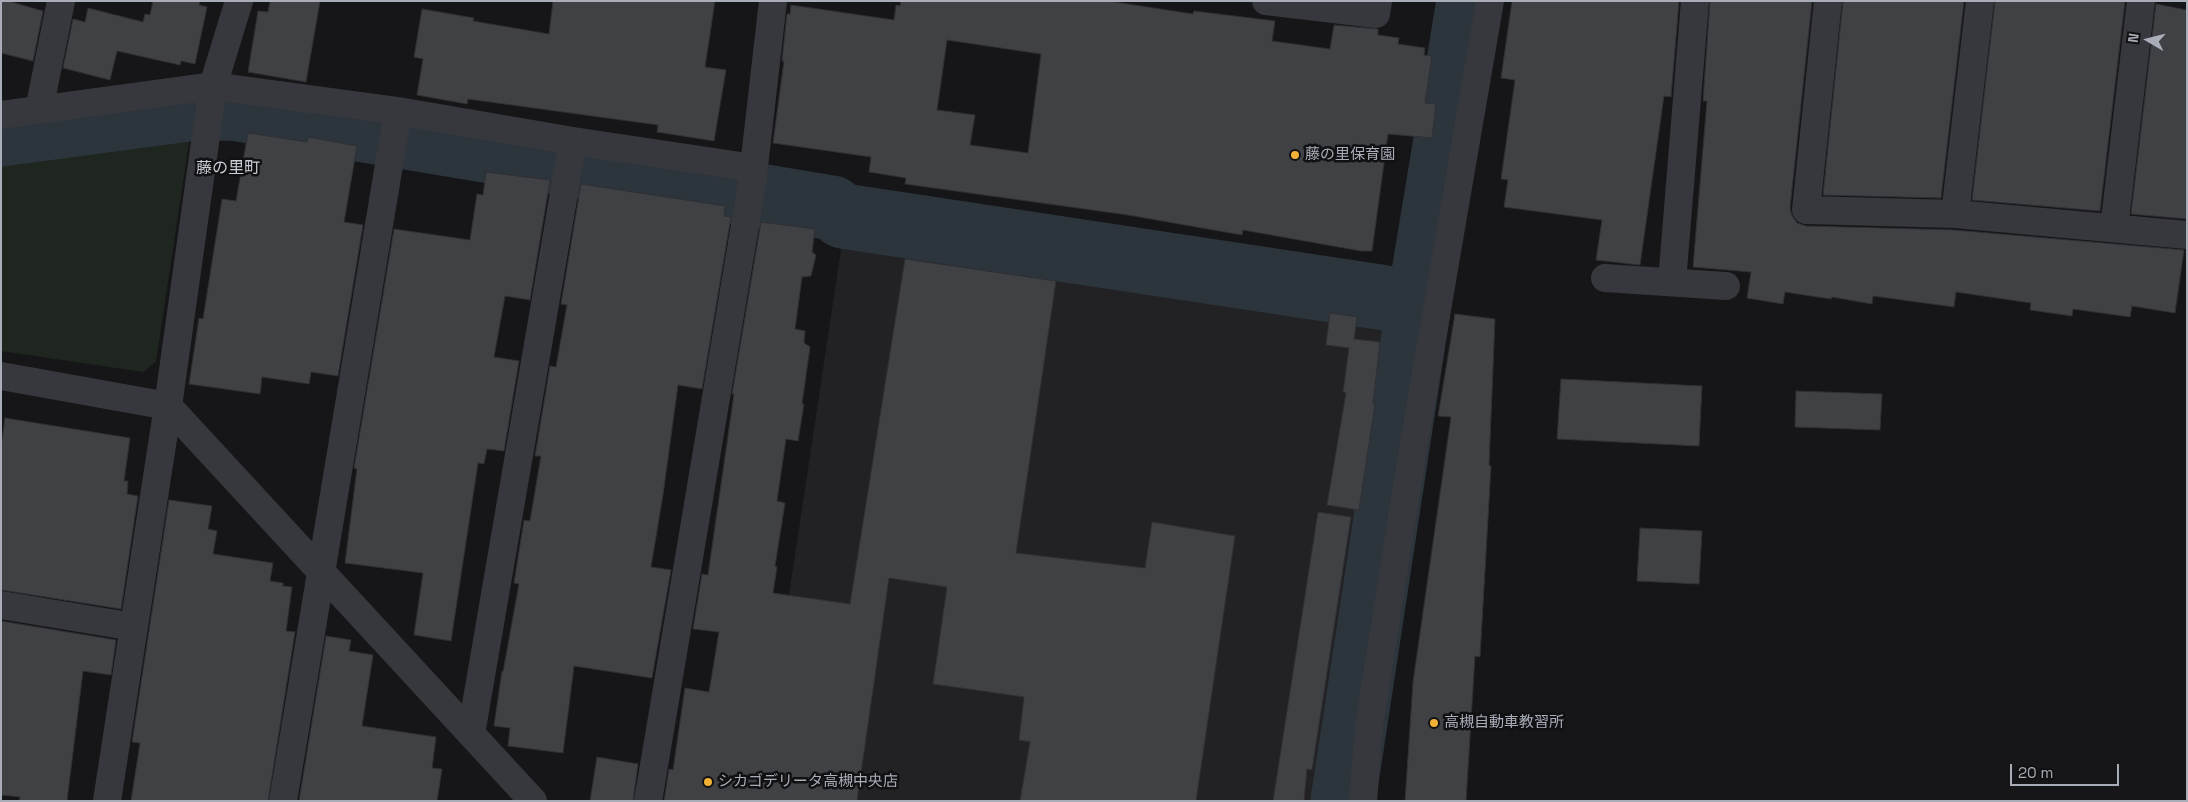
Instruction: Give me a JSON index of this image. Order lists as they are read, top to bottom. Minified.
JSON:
{"districts":["藤の里町"],"places":["藤の里保育園","高槻自動車教習所","シカゴデリータ高槻中央店"],"scale_bar":"20 m","north":"left"}
